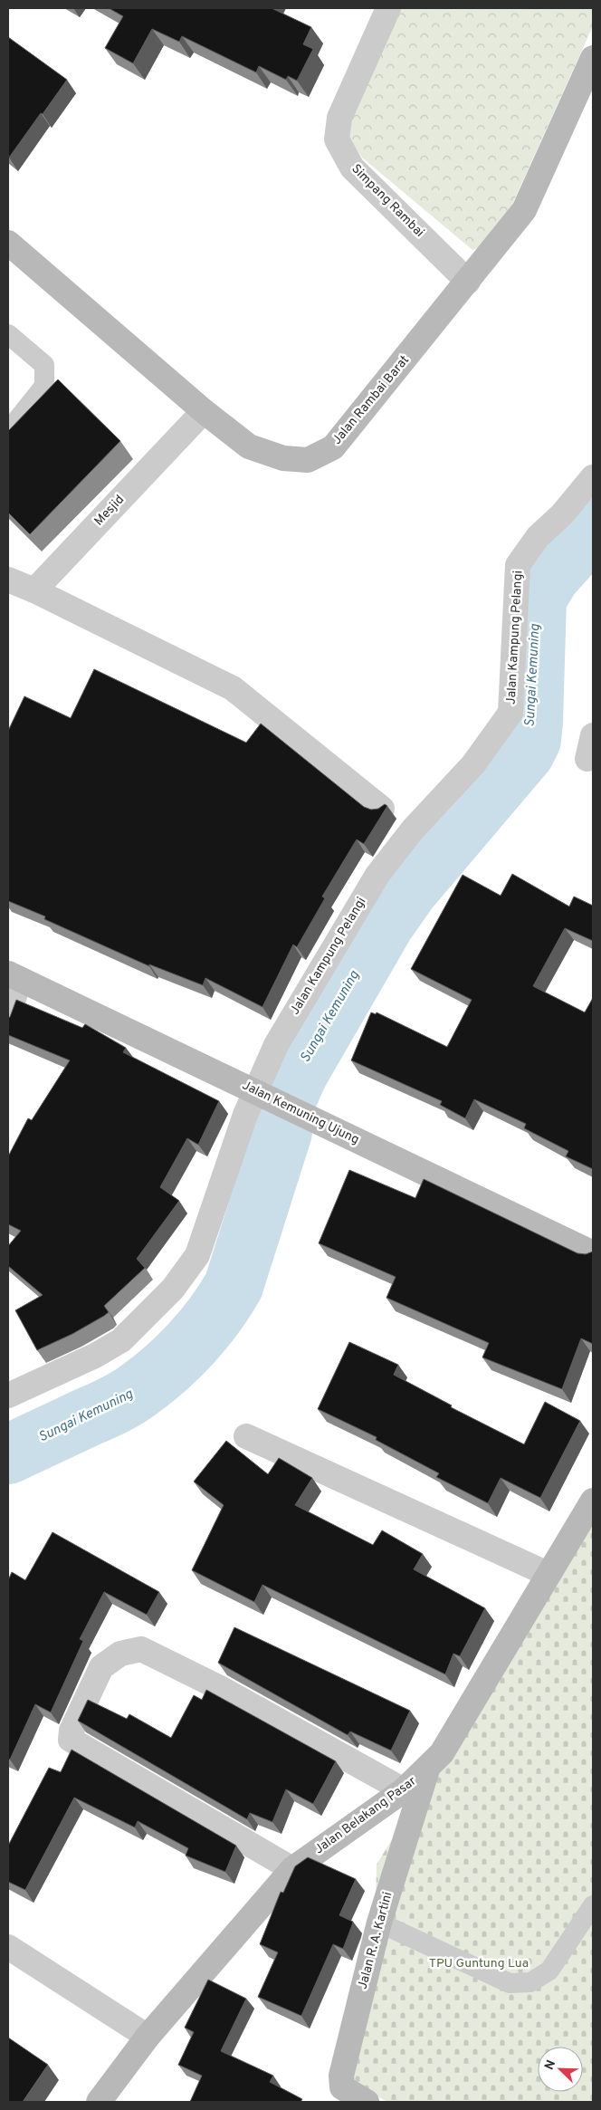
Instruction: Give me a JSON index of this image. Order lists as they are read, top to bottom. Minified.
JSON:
{"streets":{"street":["Simpang Rambai","Jalan Rambai Barat","Mesjid","Jalan Kampung Pelangi","Jalan Kemuning Ujung","Jalan Belakang Pasar","Jalan R. A. Kartini"]},"crossings":[["Simpang Rambai","Jalan Rambai Barat"],["Jalan Rambai Barat","Mesjid"],["Jalan Kampung Pelangi","Jalan Kemuning Ujung"],["Jalan Belakang Pasar","Jalan R. A. Kartini"]],"water":["Sungai Kemuning"],"parks":["TPU Guntung Lua"],"north":"top left"}
